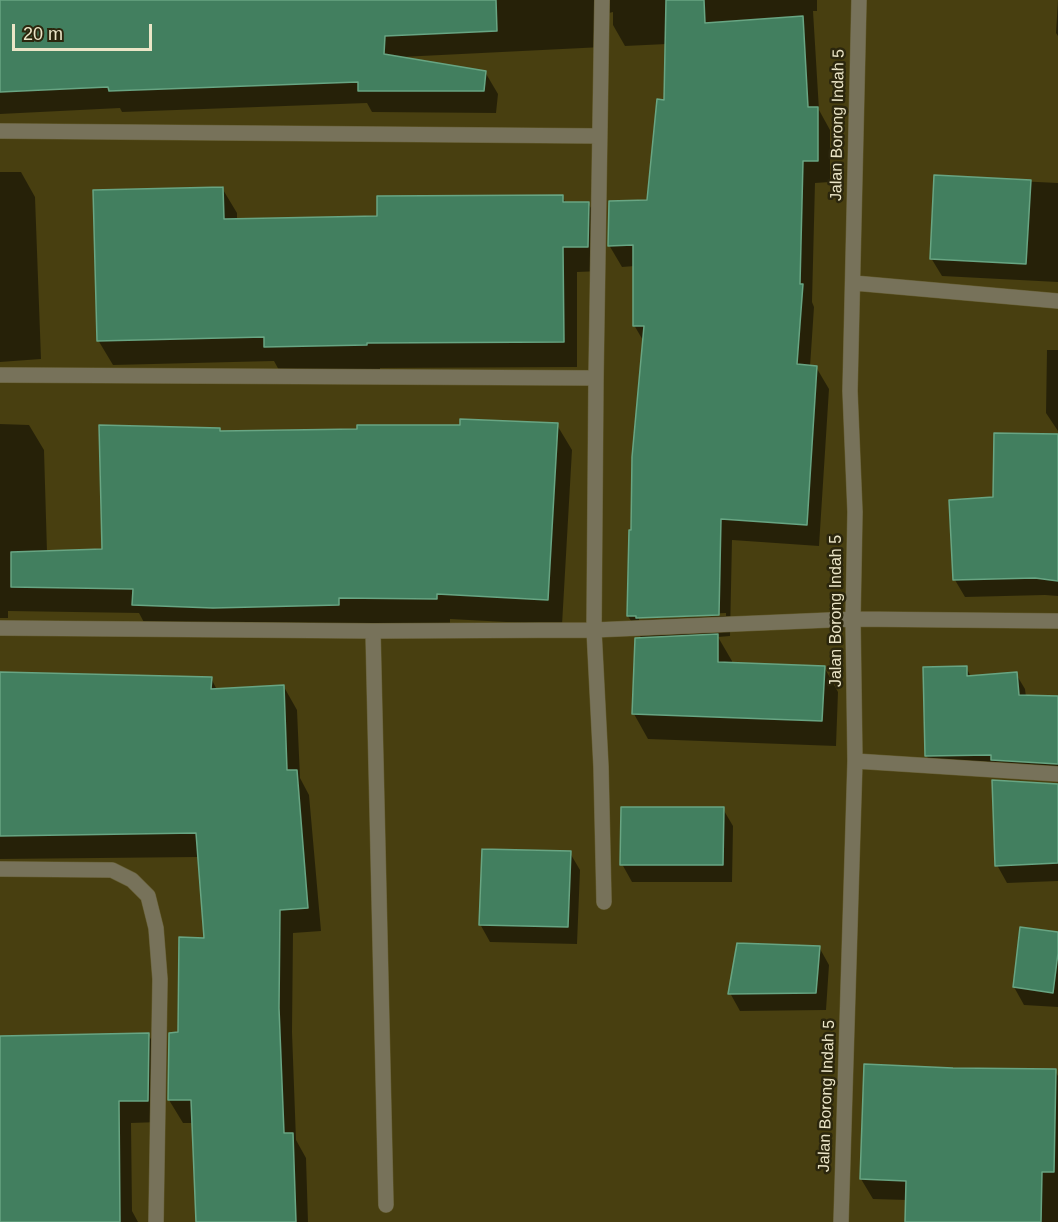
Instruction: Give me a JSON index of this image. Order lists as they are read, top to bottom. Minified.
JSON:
{"streets":{"street":["Jalan Borong Indah 5"]},"scale_bar":"20 m"}
